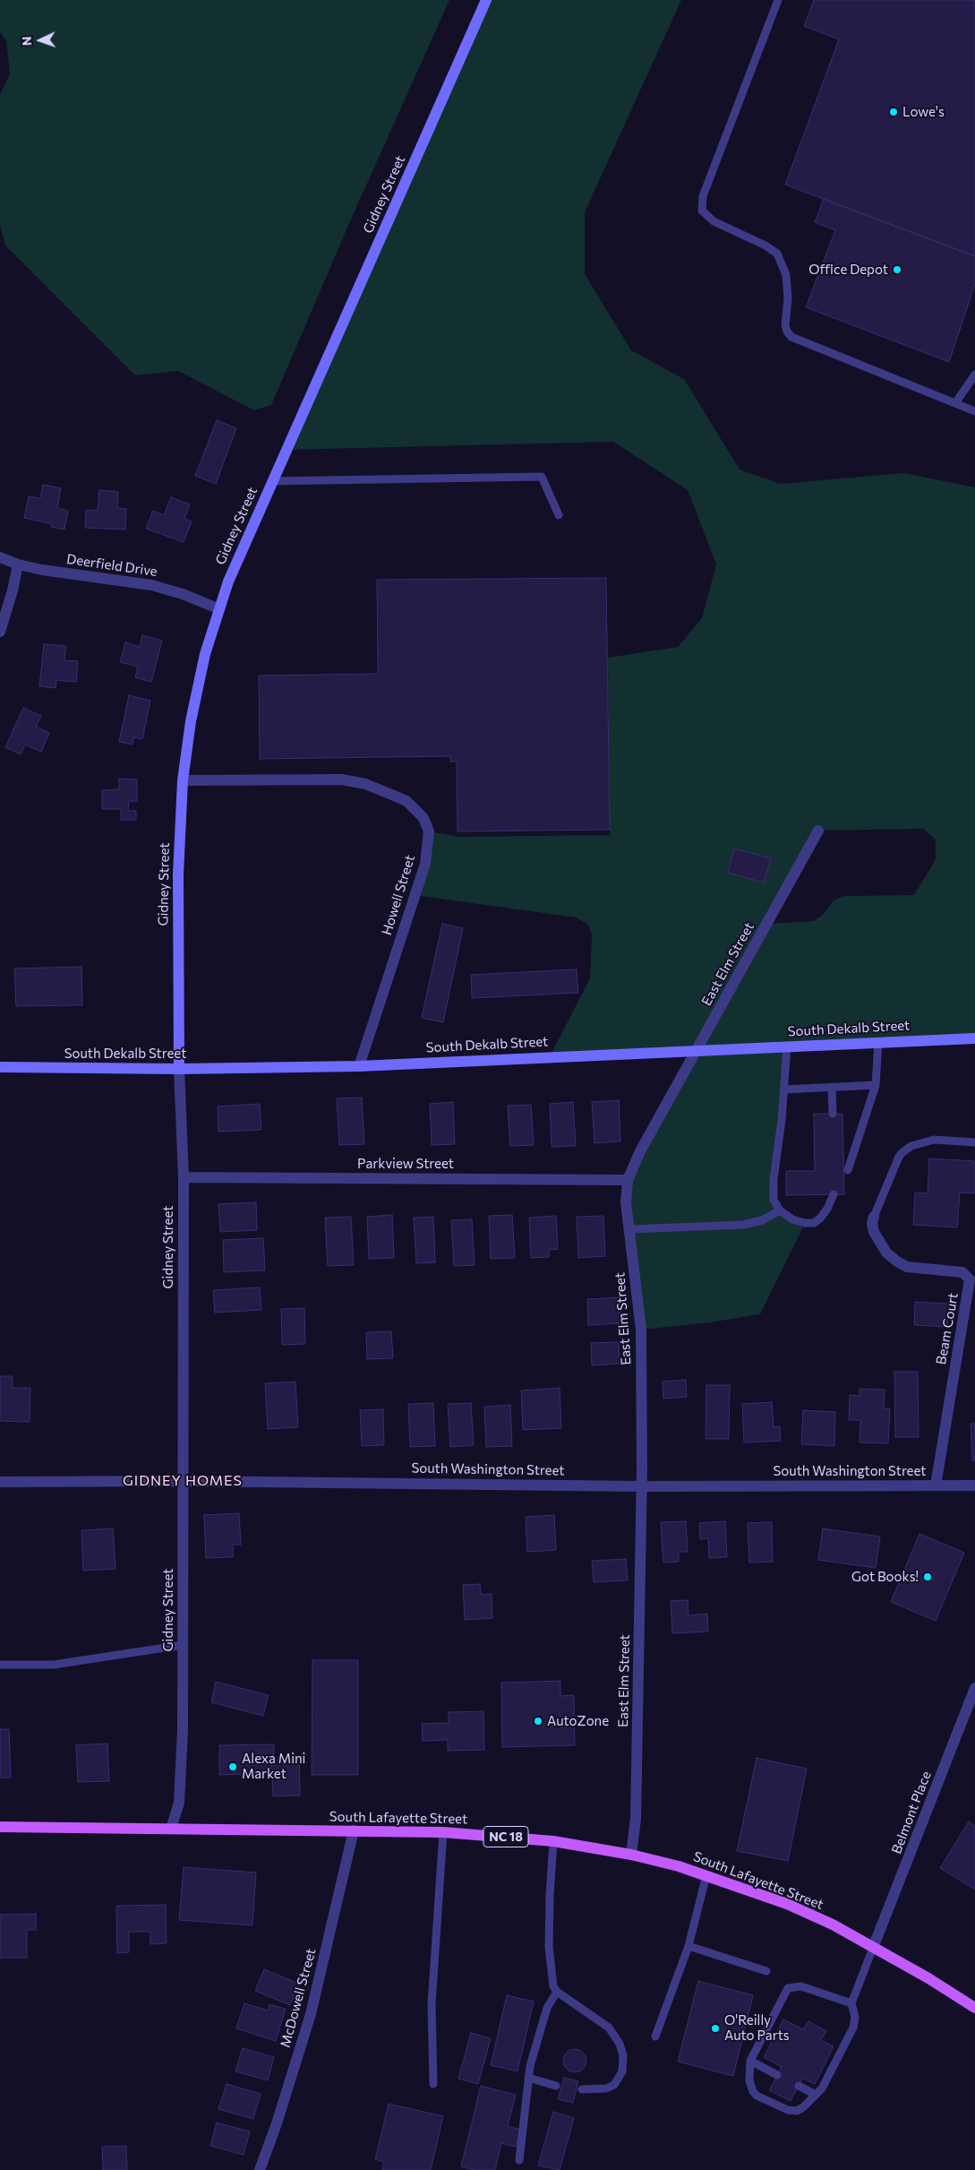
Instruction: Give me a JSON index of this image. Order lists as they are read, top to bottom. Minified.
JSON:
{"streets":{"main road":["South Lafayette Street","NC 18"],"street":["Gidney Street","Deerfield Drive","Howell Street","East Elm Street","South Dekalb Street","Parkview Street","Beam Court","South Washington Street","Belmont Place","McDowell Street"]},"crossings":[["Gidney Street","Deerfield Drive"],["Gidney Street","Howell Street"],["Gidney Street","South Dekalb Street"],["Gidney Street","Parkview Street"],["Gidney Street","South Washington Street"],["Gidney Street","South Lafayette Street"],["Howell Street","South Dekalb Street"],["East Elm Street","South Dekalb Street"],["East Elm Street","Parkview Street"],["East Elm Street","South Washington Street"],["East Elm Street","South Lafayette Street"],["Beam Court","South Washington Street"],["Belmont Place","South Lafayette Street"],["South Lafayette Street","McDowell Street"]],"districts":["GIDNEY HOMES"],"places":["Lowe's","Office Depot","Got Books!","AutoZone","Alexa Mini Market","O'Reilly Auto Parts"],"north":"left"}
